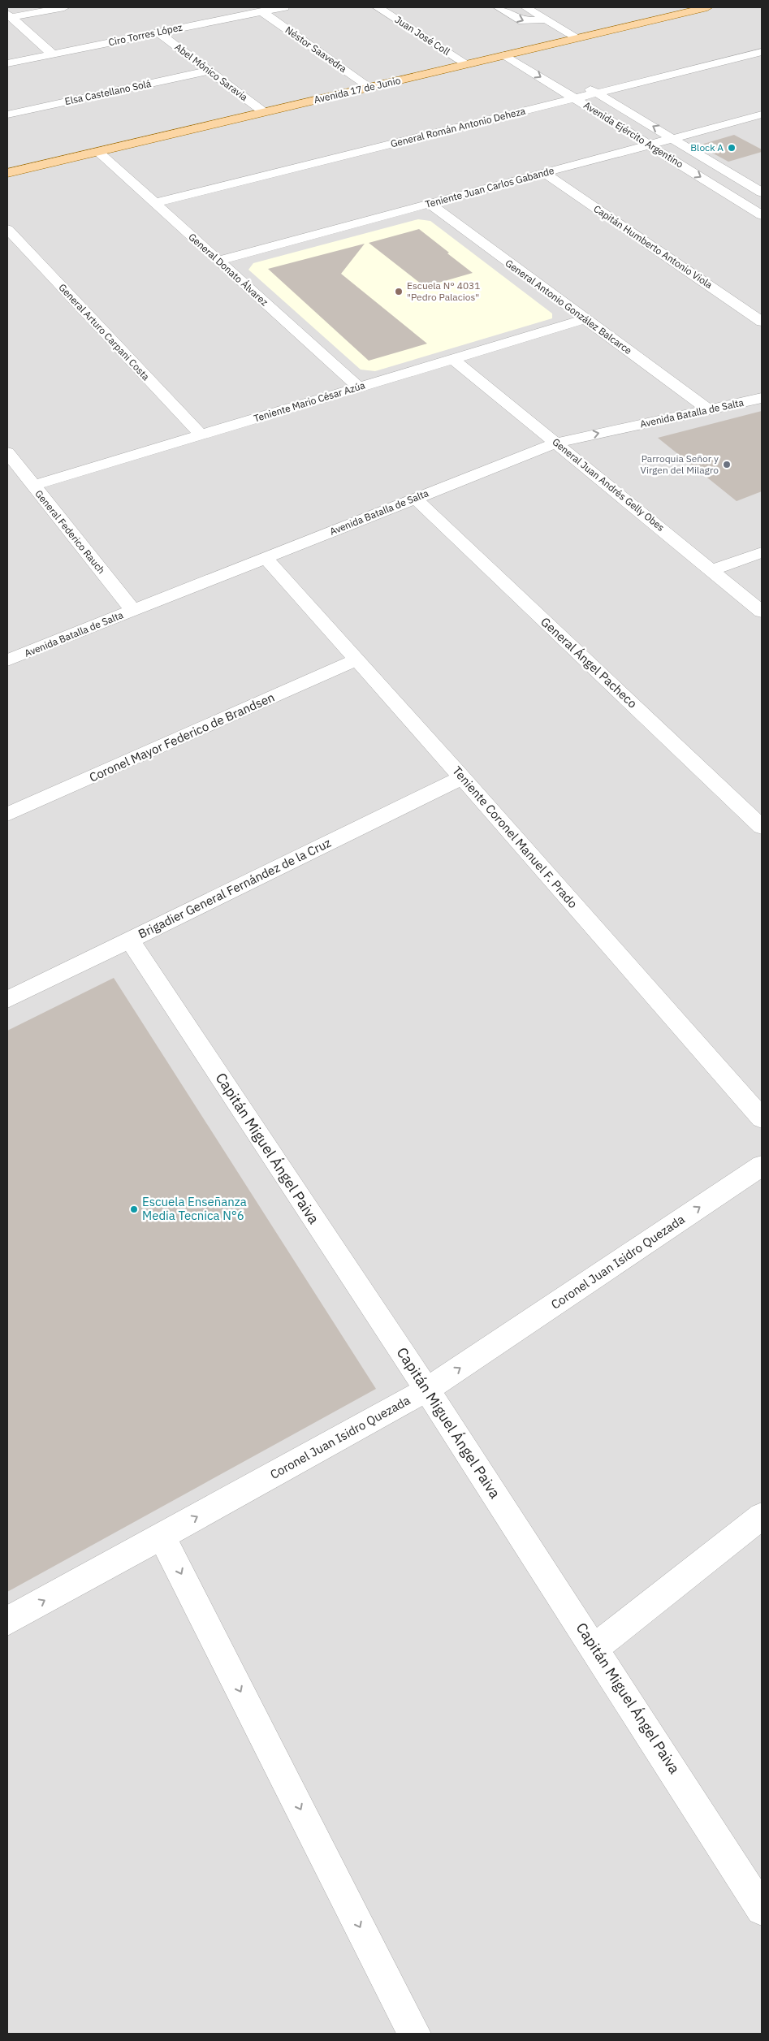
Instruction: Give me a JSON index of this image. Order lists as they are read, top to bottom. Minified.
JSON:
{"streets":{"main road":["Avenida 17 de Junio"],"street":["Ciro Torres López","Juan José Coll","Néstor Saavedra","Abel Mónico Saravia","Elsa Castellano Solá","General Román Antonio Deheza","Avenida Ejército Argentino","Teniente Juan Carlos Gabande","Capitán Humberto Antonio Viola","General Donato Álvarez","General Antonio González Balcarce","General Arturo Carpani Costa","Teniente Mario César Azúa","Avenida Batalla de Salta","General Juan Andrés Gelly Obes","General Federico Rauch","General Ángel Pacheco","Coronel Mayor Federico de Brandsen","Teniente Coronel Manuel F. Prado","Brigadier General Fernández de la Cruz","Capitán Miguel Ángel Paiva","Coronel Juan Isidro Quezada"]},"crossings":[["Ciro Torres López","Néstor Saavedra"],["Ciro Torres López","Abel Mónico Saravia"],["Juan José Coll","Avenida 17 de Junio"],["Néstor Saavedra","Avenida 17 de Junio"],["Abel Mónico Saravia","Avenida 17 de Junio"],["Abel Mónico Saravia","Elsa Castellano Solá"],["Avenida 17 de Junio","Avenida Ejército Argentino"],["Avenida 17 de Junio","General Donato Álvarez"],["General Román Antonio Deheza","Avenida Ejército Argentino"],["General Román Antonio Deheza","General Donato Álvarez"],["Avenida Ejército Argentino","Teniente Juan Carlos Gabande"],["Teniente Juan Carlos Gabande","Capitán Humberto Antonio Viola"],["Teniente Juan Carlos Gabande","General Donato Álvarez"],["Teniente Juan Carlos Gabande","General Antonio González Balcarce"],["General Donato Álvarez","Teniente Mario César Azúa"],["General Antonio González Balcarce","Teniente Mario César Azúa"],["General Antonio González Balcarce","Avenida Batalla de Salta"],["General Arturo Carpani Costa","Teniente Mario César Azúa"],["Teniente Mario César Azúa","General Juan Andrés Gelly Obes"],["Teniente Mario César Azúa","General Federico Rauch"],["Avenida Batalla de Salta","General Juan Andrés Gelly Obes"],["Avenida Batalla de Salta","General Federico Rauch"],["Avenida Batalla de Salta","General Ángel Pacheco"],["Avenida Batalla de Salta","Teniente Coronel Manuel F. Prado"],["Coronel Mayor Federico de Brandsen","Teniente Coronel Manuel F. Prado"],["Teniente Coronel Manuel F. Prado","Brigadier General Fernández de la Cruz"],["Brigadier General Fernández de la Cruz","Capitán Miguel Ángel Paiva"],["Capitán Miguel Ángel Paiva","Coronel Juan Isidro Quezada"]],"one_way":["Coronel Juan Isidro Quezada"],"places":["Block A","Escuela N° 4031 \"Pedro Palacios\"","Parroquia Señor y Virgen del Milagro","Escuela Enseñanza Media Tecnica N°6"]}
